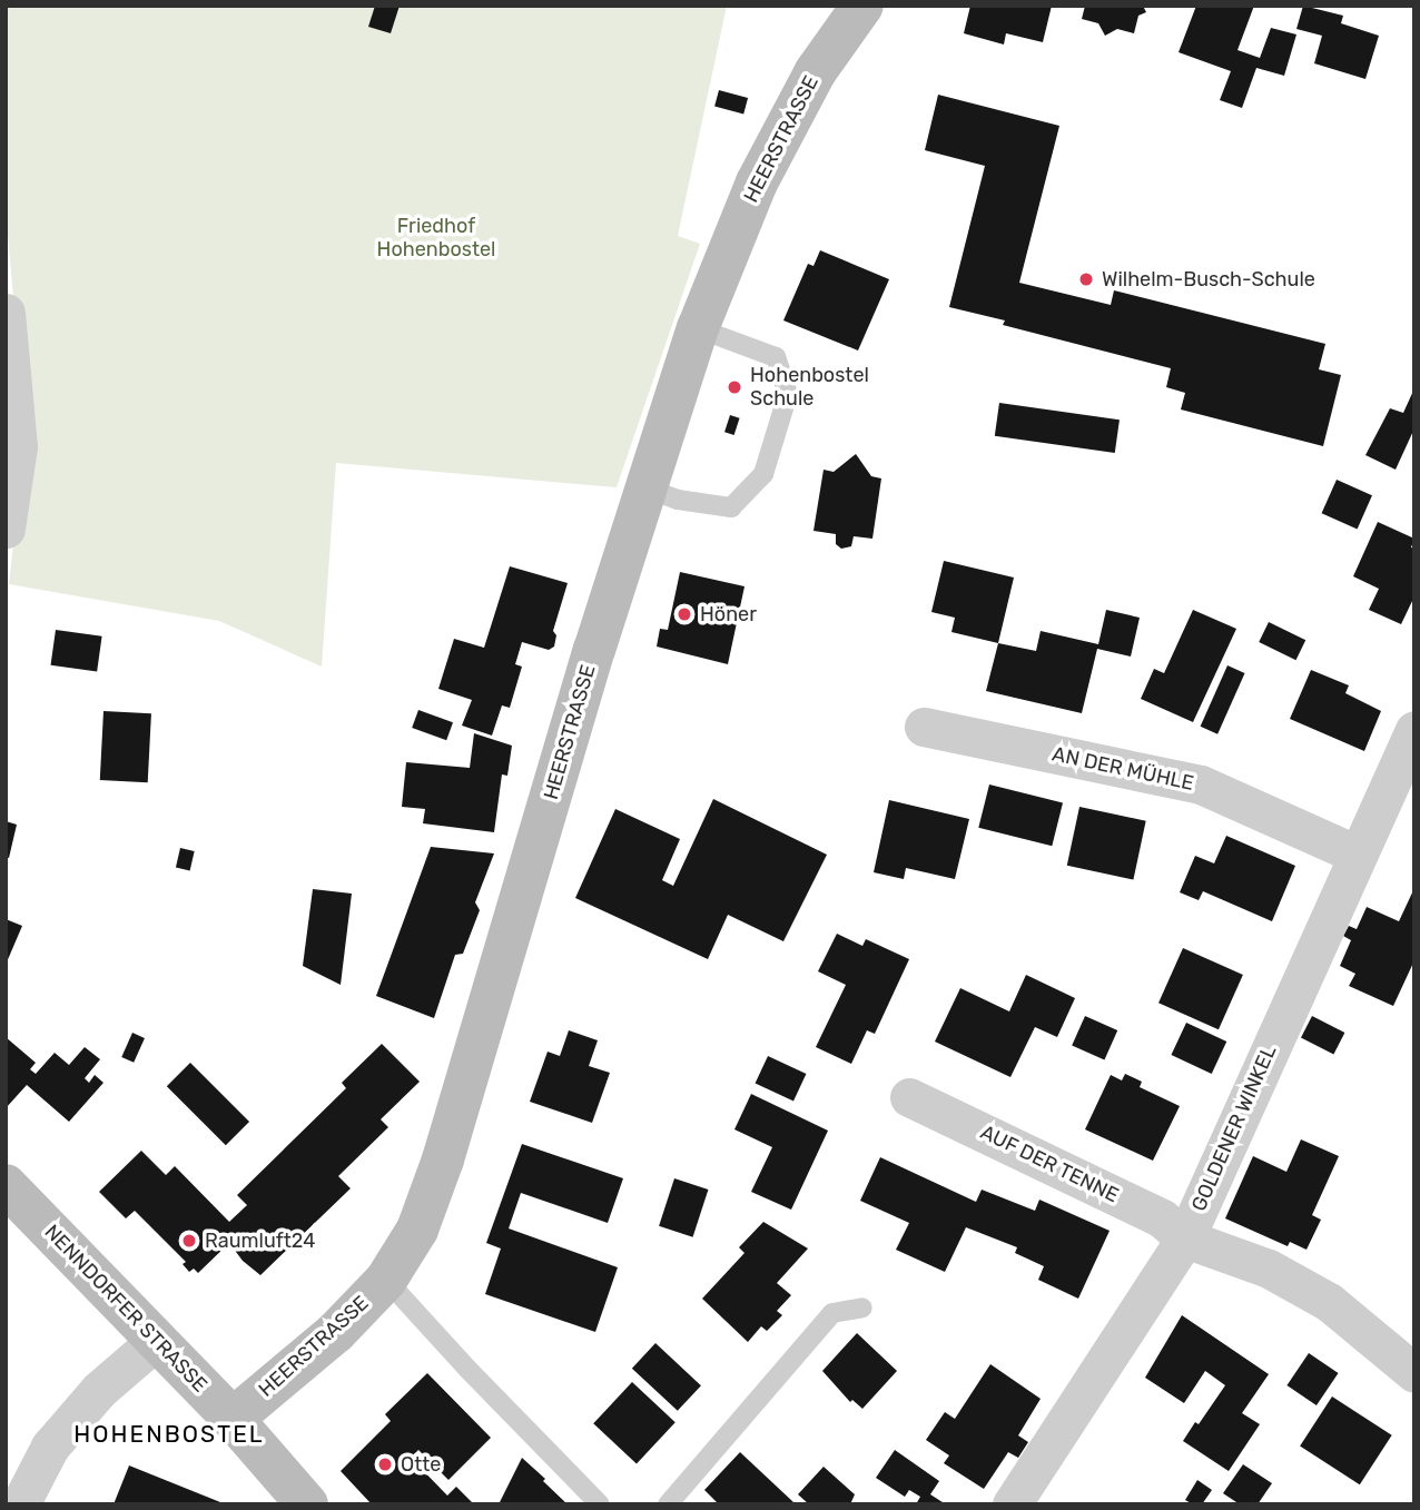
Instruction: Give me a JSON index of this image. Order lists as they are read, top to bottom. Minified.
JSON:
{"streets":{"street":["HEERSTRASSE","AN DER MÜHLE","GOLDENER WINKEL","AUF DER TENNE","NENNDORFER STRASSE"]},"crossings":[["HEERSTRASSE","NENNDORFER STRASSE"],["AN DER MÜHLE","GOLDENER WINKEL"],["GOLDENER WINKEL","AUF DER TENNE"]],"districts":["HOHENBOSTEL"],"parks":["Friedhof Hohenbostel"],"places":["Wilhelm-Busch-Schule","Hohenbostel Schule","Höner","Raumluft24","Otte"]}
